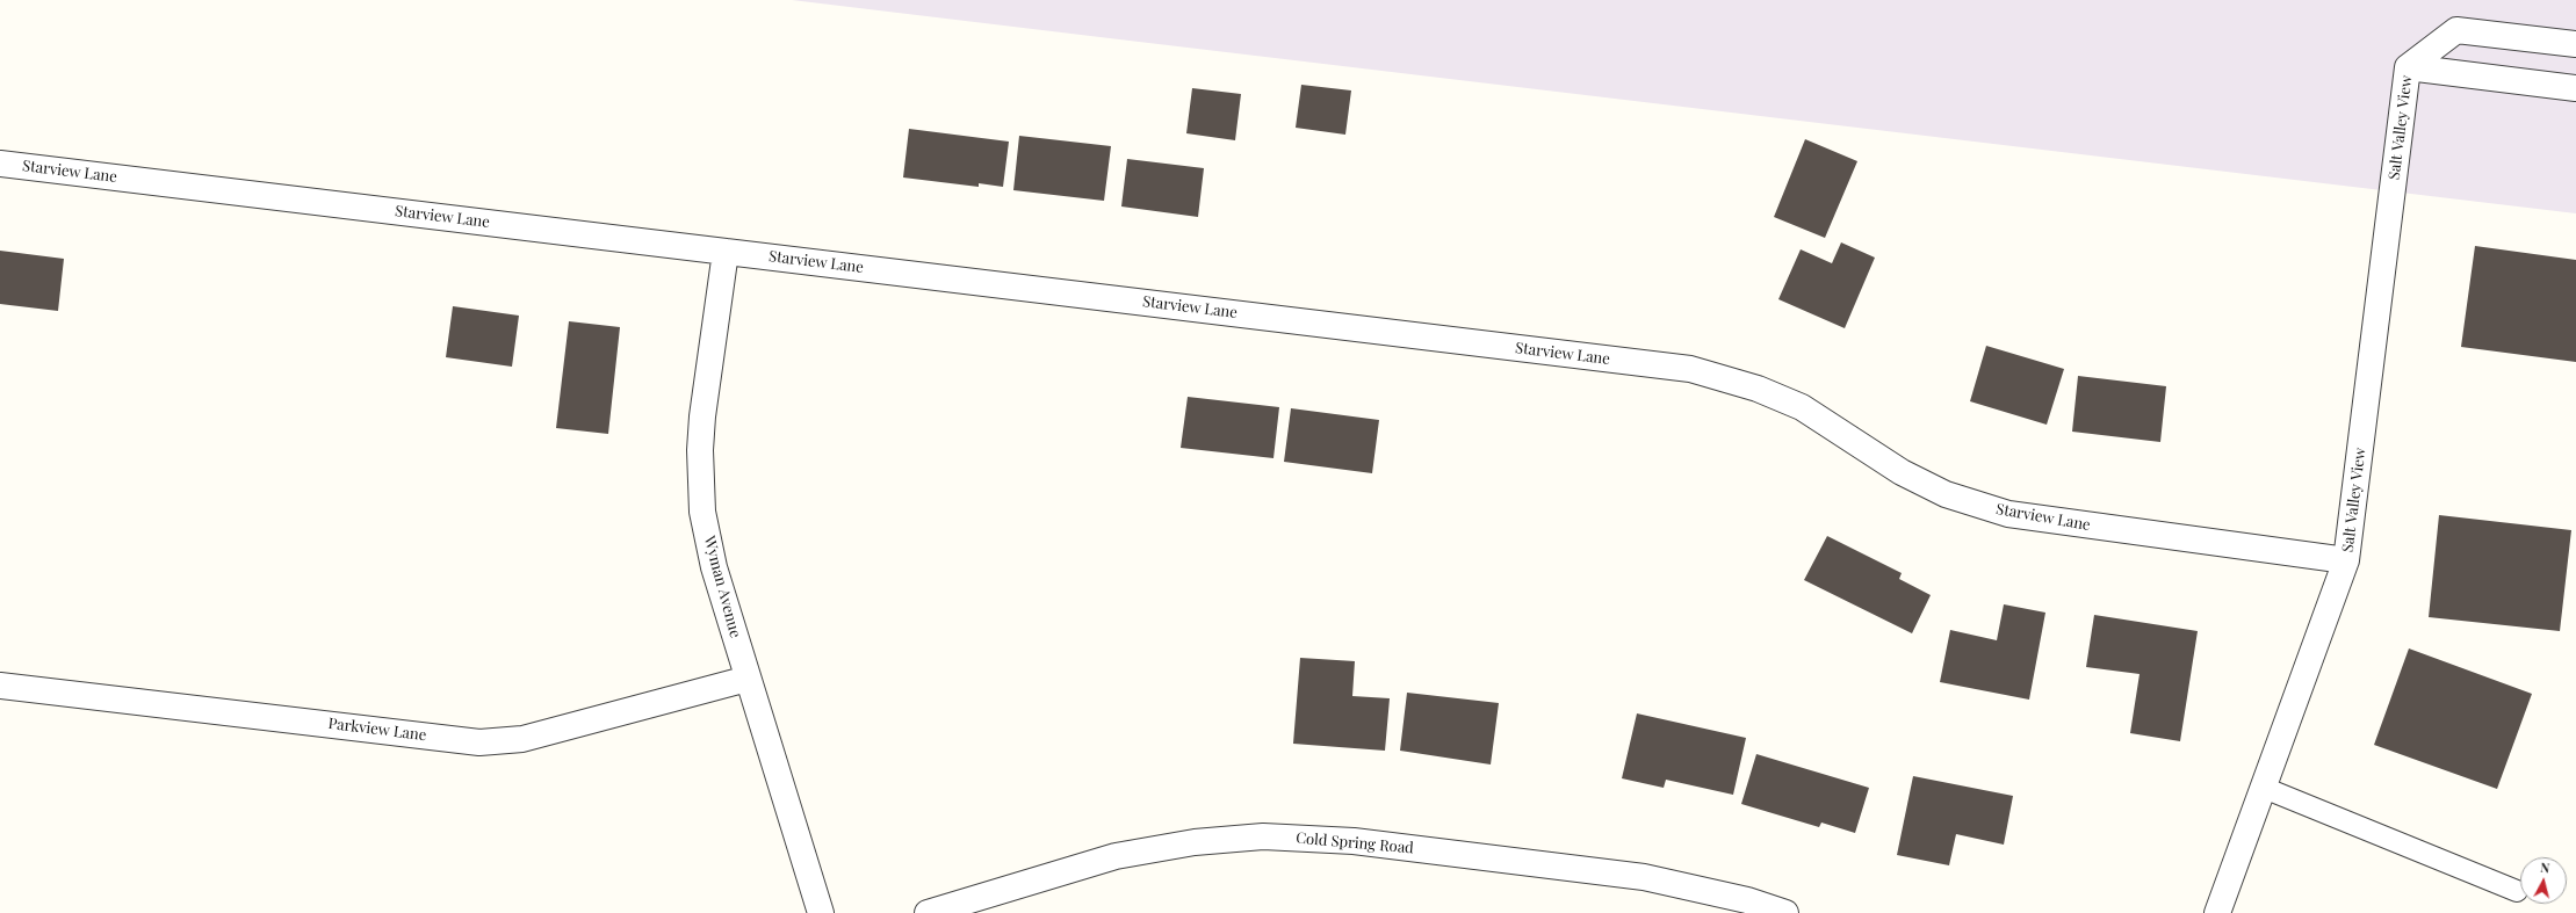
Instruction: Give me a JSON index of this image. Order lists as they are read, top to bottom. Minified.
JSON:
{"streets":{"street":["Salt Valley View","Starview Lane","Wyman Avenue","Parkview Lane","Cold Spring Road"]},"crossings":[["Salt Valley View","Starview Lane"],["Starview Lane","Wyman Avenue"],["Wyman Avenue","Parkview Lane"]],"north":"top"}
